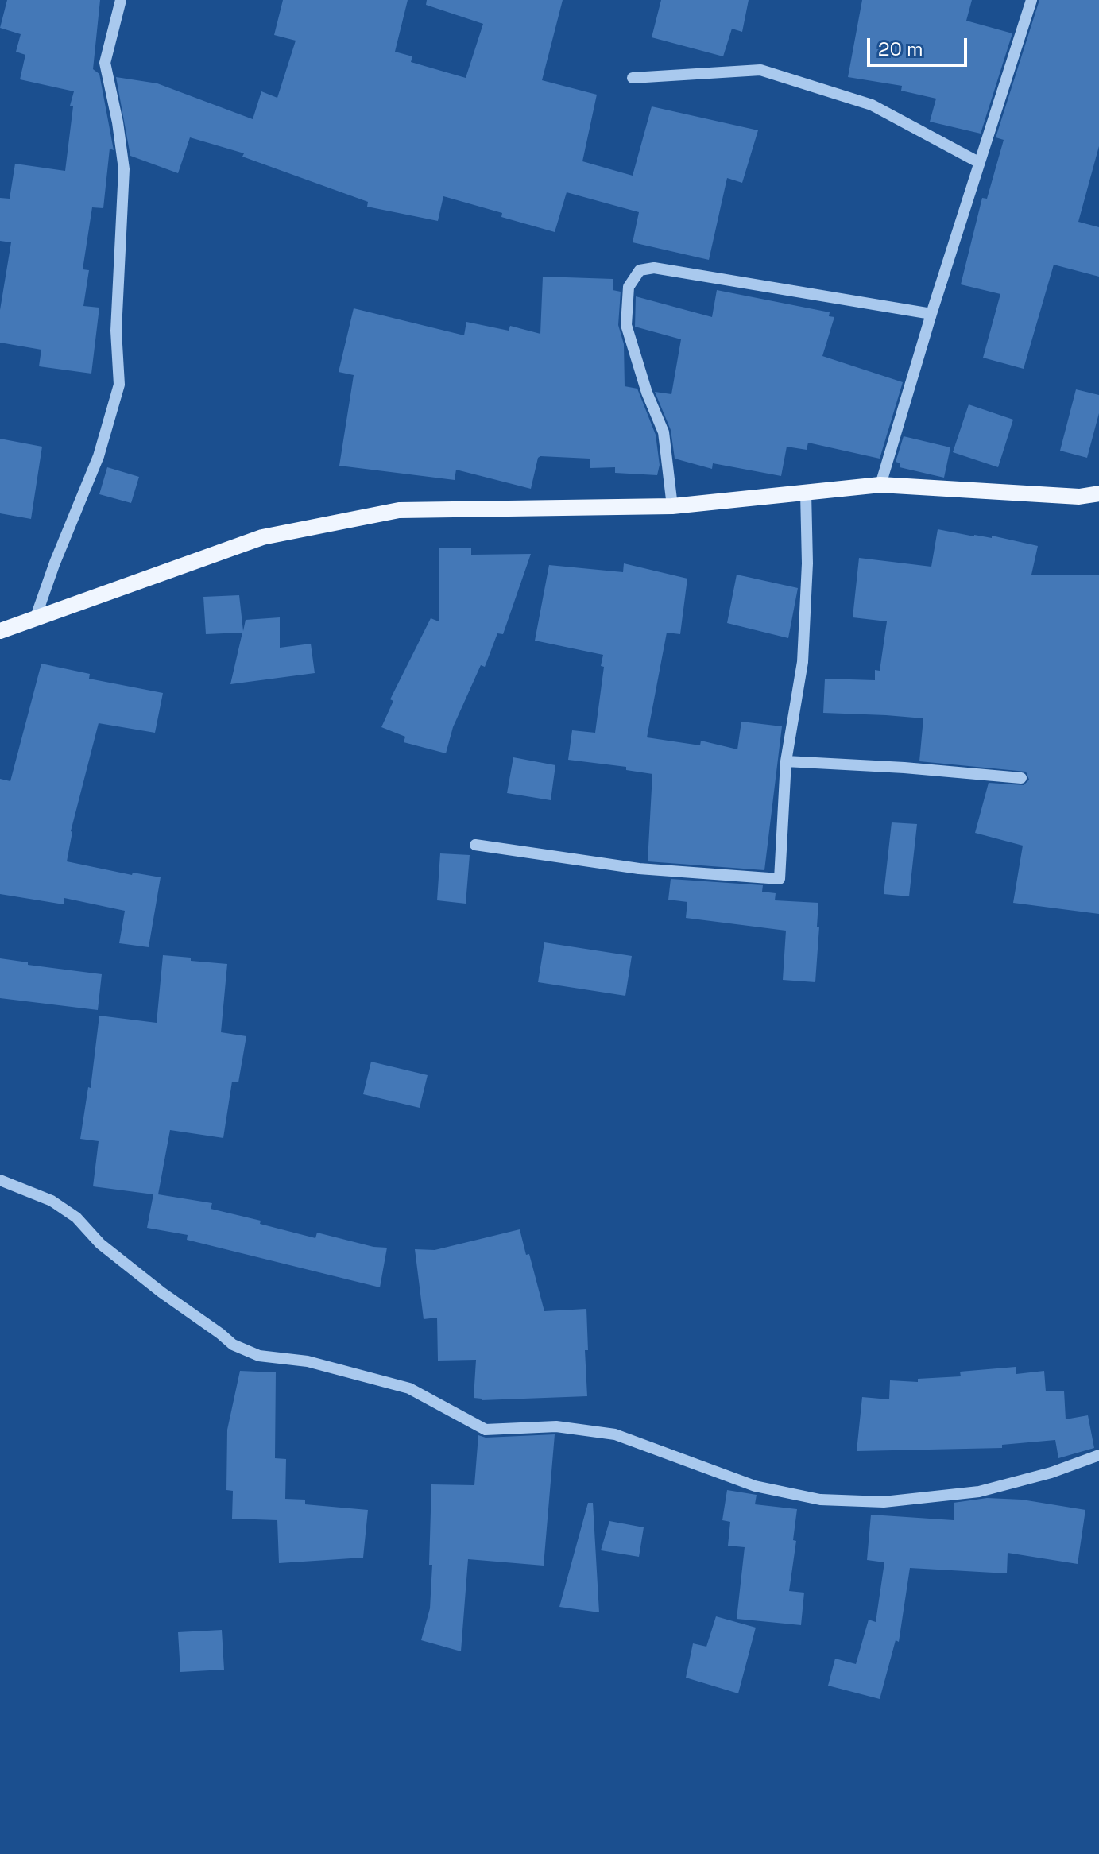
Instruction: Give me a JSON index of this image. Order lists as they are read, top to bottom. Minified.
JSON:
{"scale_bar":"20 m"}
